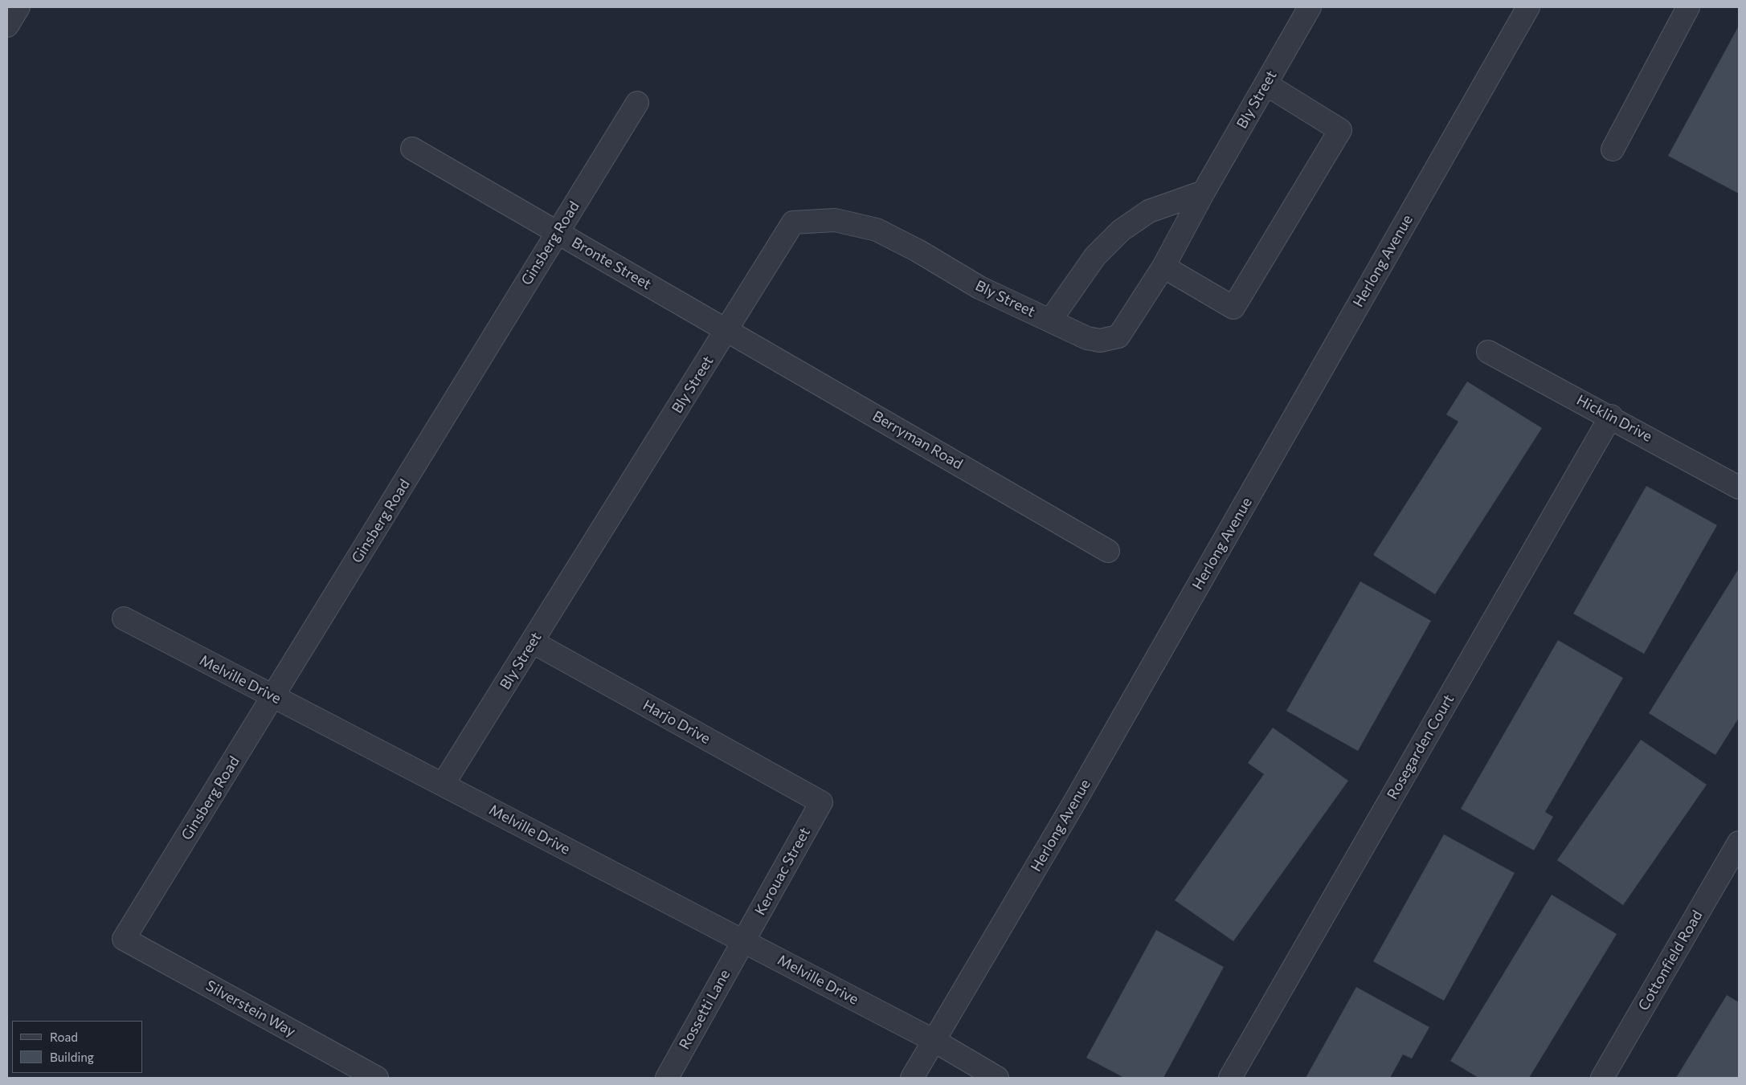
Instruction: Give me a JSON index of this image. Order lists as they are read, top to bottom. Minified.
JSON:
{"streets":{"street":["Bly Street","Ginsberg Road","Herlong Avenue","Bronte Street","Hicklin Drive","Berryman Road","Melville Drive","Harjo Drive","Rosegarden Court","Kerouac Street","Cottonfield Road","Silverstein Way","Rossetti Lane"]},"crossings":[["Bly Street","Bronte Street"],["Bly Street","Berryman Road"],["Bly Street","Melville Drive"],["Bly Street","Harjo Drive"],["Ginsberg Road","Bronte Street"],["Ginsberg Road","Melville Drive"],["Ginsberg Road","Silverstein Way"],["Herlong Avenue","Melville Drive"],["Bronte Street","Berryman Road"],["Hicklin Drive","Rosegarden Court"],["Melville Drive","Kerouac Street"],["Melville Drive","Rossetti Lane"],["Harjo Drive","Kerouac Street"],["Kerouac Street","Rossetti Lane"]],"legend":["Road","Building"]}
